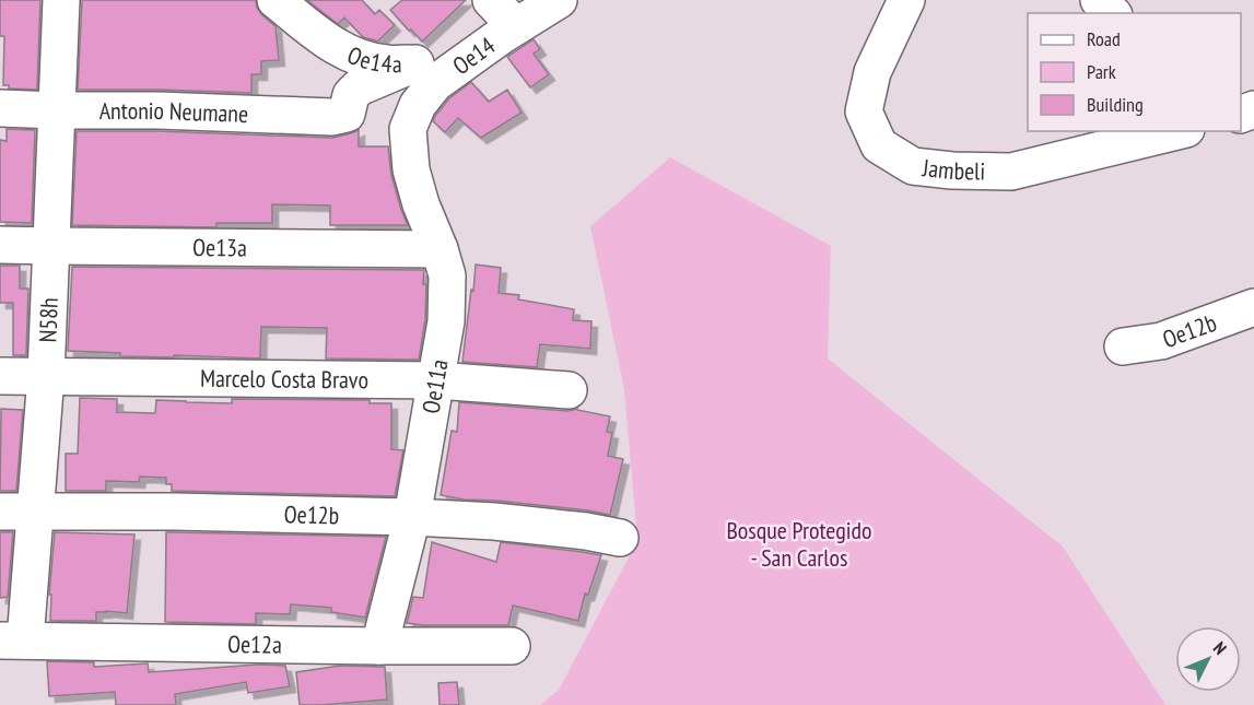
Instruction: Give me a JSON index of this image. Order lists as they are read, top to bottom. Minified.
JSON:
{"streets":{"street":["Oe14a","Oe14","Antonio Neumane","Jambeli","Oe13a","N58h","Oe12b","Marcelo Costa Bravo","Oe11a","Oe12a"]},"crossings":[["Oe14a","Oe14"],["Oe14a","Antonio Neumane"],["Oe14","Oe11a"],["Antonio Neumane","N58h"],["Oe13a","N58h"],["Oe13a","Oe11a"],["N58h","Oe12b"],["N58h","Marcelo Costa Bravo"],["N58h","Oe12a"],["Oe12b","Oe11a"],["Marcelo Costa Bravo","Oe11a"],["Oe11a","Oe12a"]],"parks":["Bosque Protegido - San Carlos"],"legend":["Road","Park","Building"],"north":"top right"}
